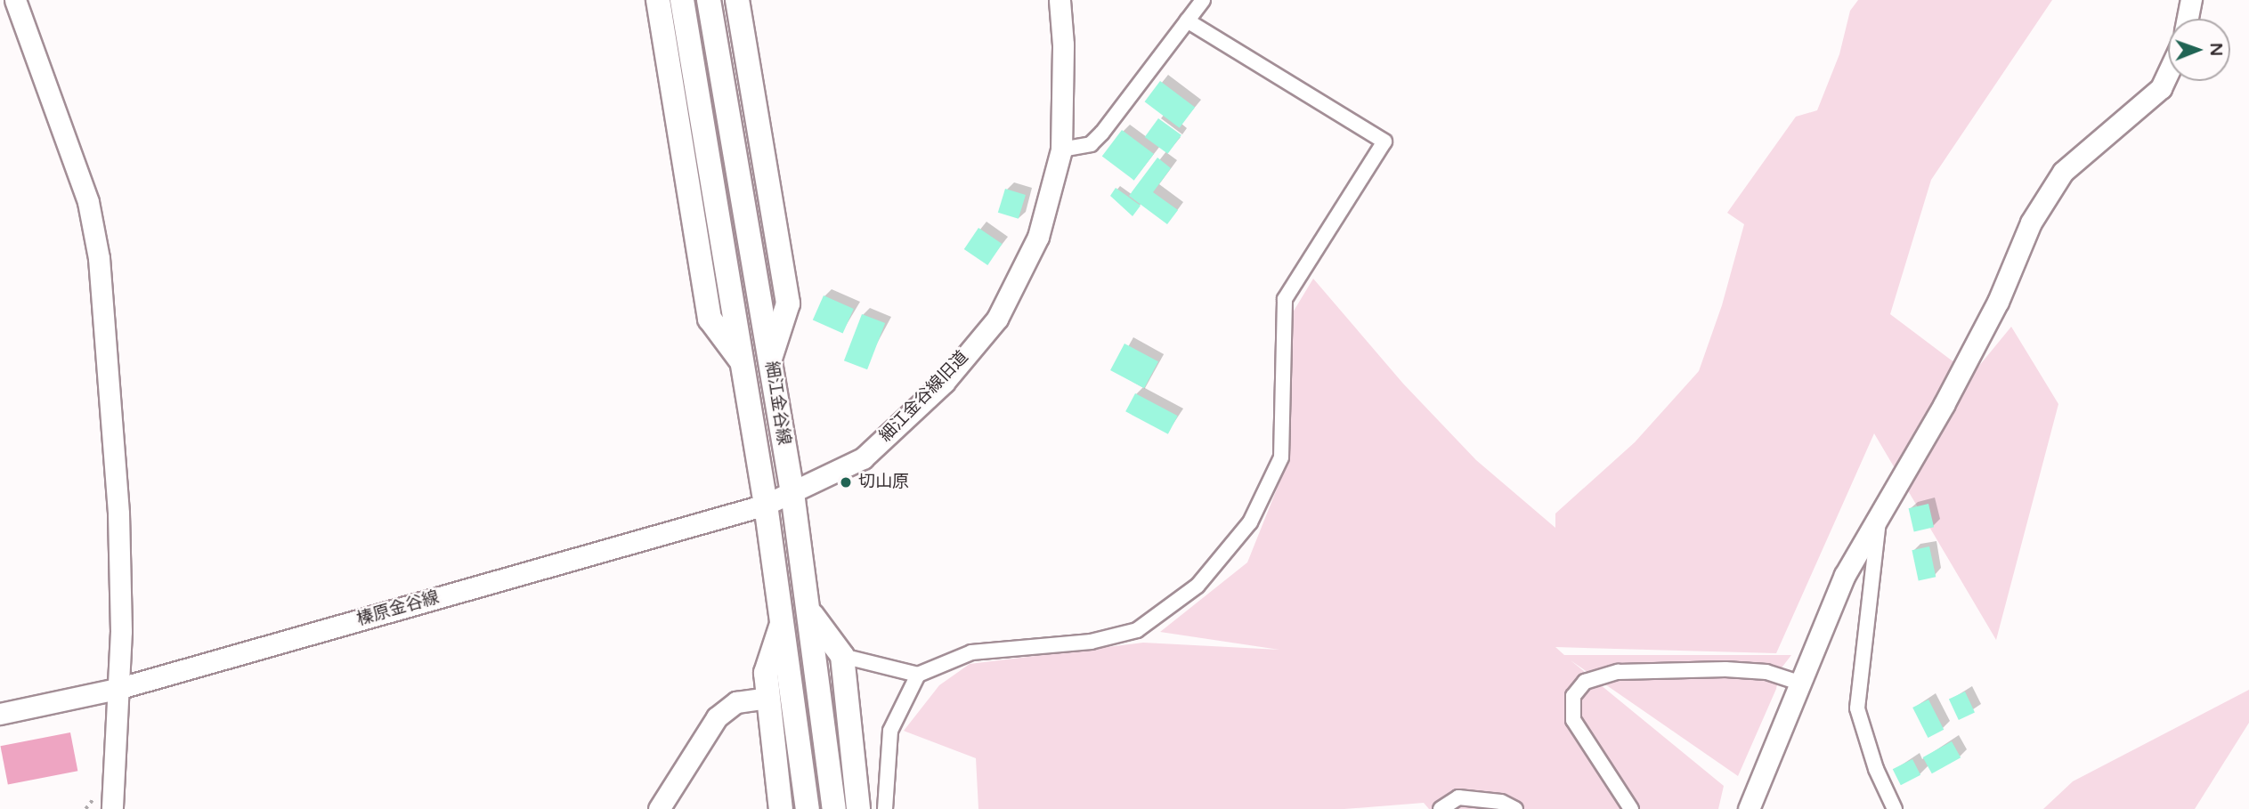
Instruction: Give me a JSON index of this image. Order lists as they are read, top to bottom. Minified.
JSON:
{"streets":{"main road":["細江金谷線"],"street":["細江金谷線旧道","榛原金谷線"]},"crossings":[["細江金谷線旧道","細江金谷線"],["細江金谷線旧道","榛原金谷線"],["細江金谷線","榛原金谷線"]],"places":["切山原"],"north":"right"}
